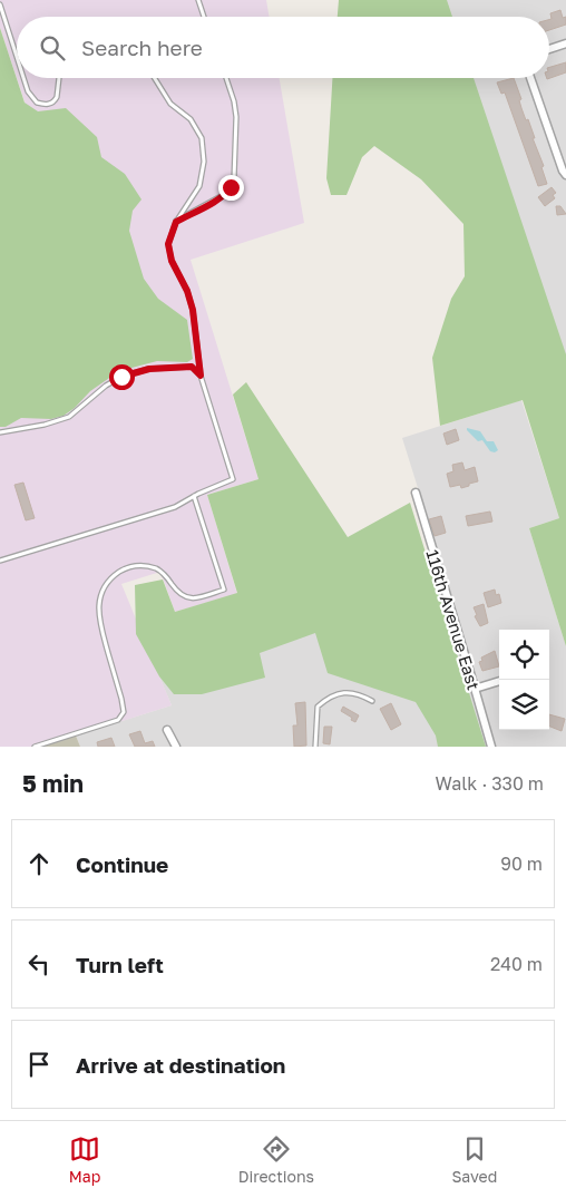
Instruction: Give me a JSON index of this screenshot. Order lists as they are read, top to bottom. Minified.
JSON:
{"streets":{"street":["116th Avenue East"]},"page":{"search":"Search here","heading":["5 min","Walk · 330 m"],"list":[["Continue","90 m"],["Turn left","240 m"],"Arrive at destination"],"nav":["Map","Directions","Saved"]}}
